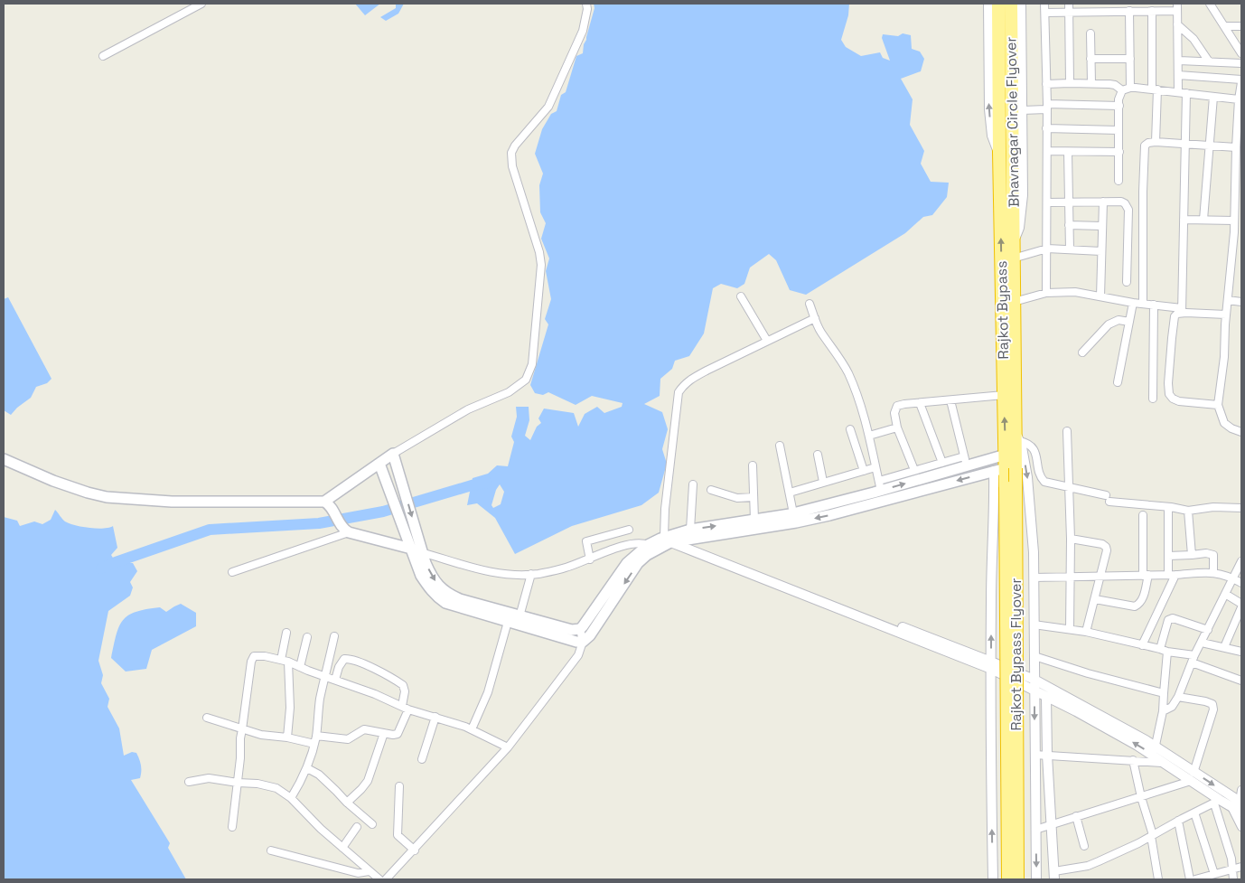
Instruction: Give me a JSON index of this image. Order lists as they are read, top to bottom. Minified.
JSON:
{"streets":{"highway":["Bhavnagar Circle Flyover","Rajkot Bypass","Rajkot Bypass Flyover"]},"crossings":[["Bhavnagar Circle Flyover","Rajkot Bypass"],["Rajkot Bypass","Rajkot Bypass Flyover"]]}
